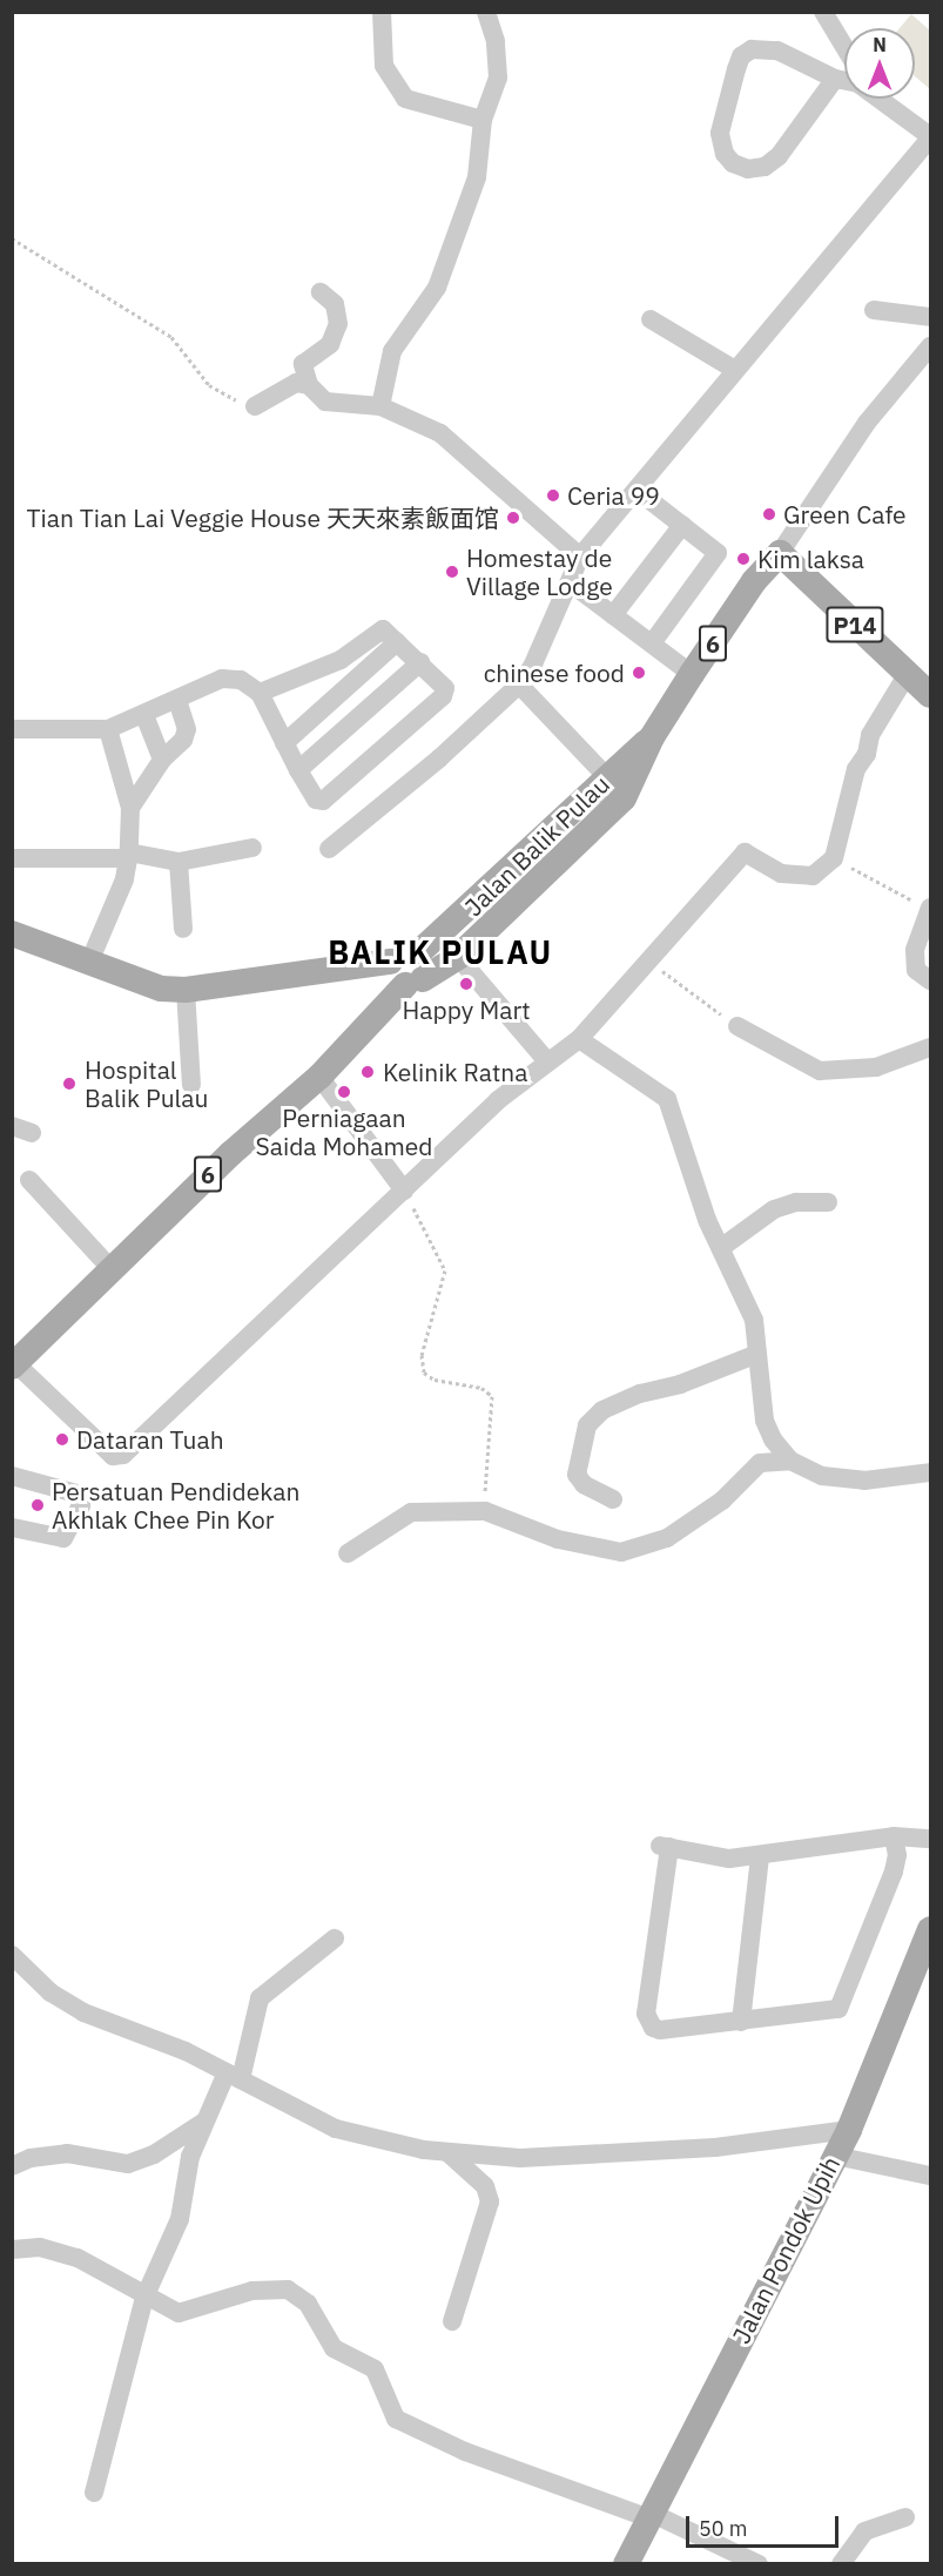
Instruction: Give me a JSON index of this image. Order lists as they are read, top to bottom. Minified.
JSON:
{"streets":{"main road":["P14","6","Jalan Balik Pulau","Jalan Pondok Upih"]},"crossings":[["P14","Jalan Balik Pulau"],["6","Jalan Balik Pulau"]],"districts":["BALIK PULAU"],"places":["Ceria 99","Green Cafe","Tian Tian Lai Veggie House 天天來素飯面馆","Kim laksa","Homestay de Village Lodge","chinese food","Happy Mart","Kelinik Ratna","Hospital Balik Pulau","Perniagaan Saida Mohamed","Dataran Tuah","Persatuan Pendidekan Akhlak Chee Pin Kor"],"scale_bar":"50 m","north":"top"}
